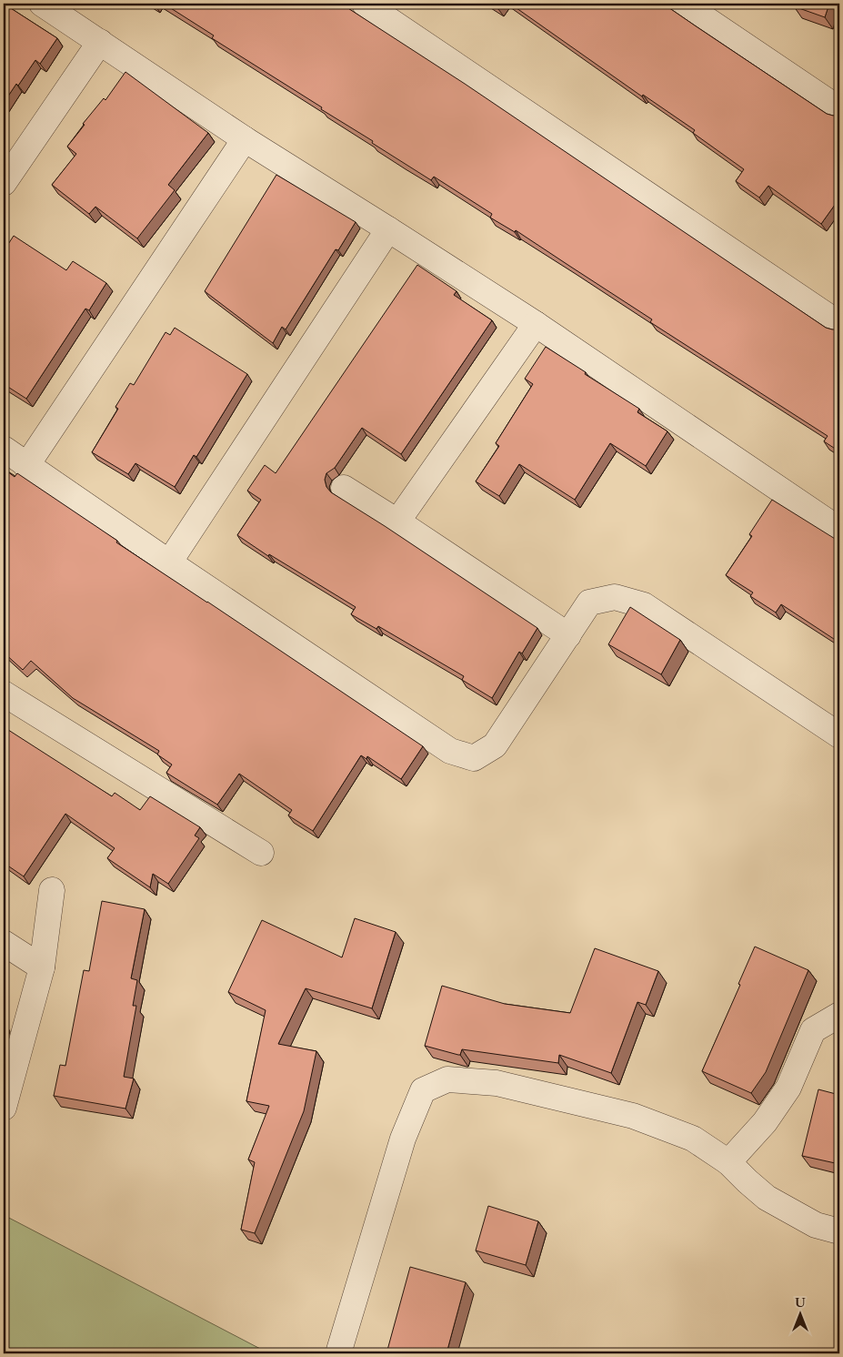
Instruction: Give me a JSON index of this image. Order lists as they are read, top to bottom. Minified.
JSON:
{"north":"top"}
